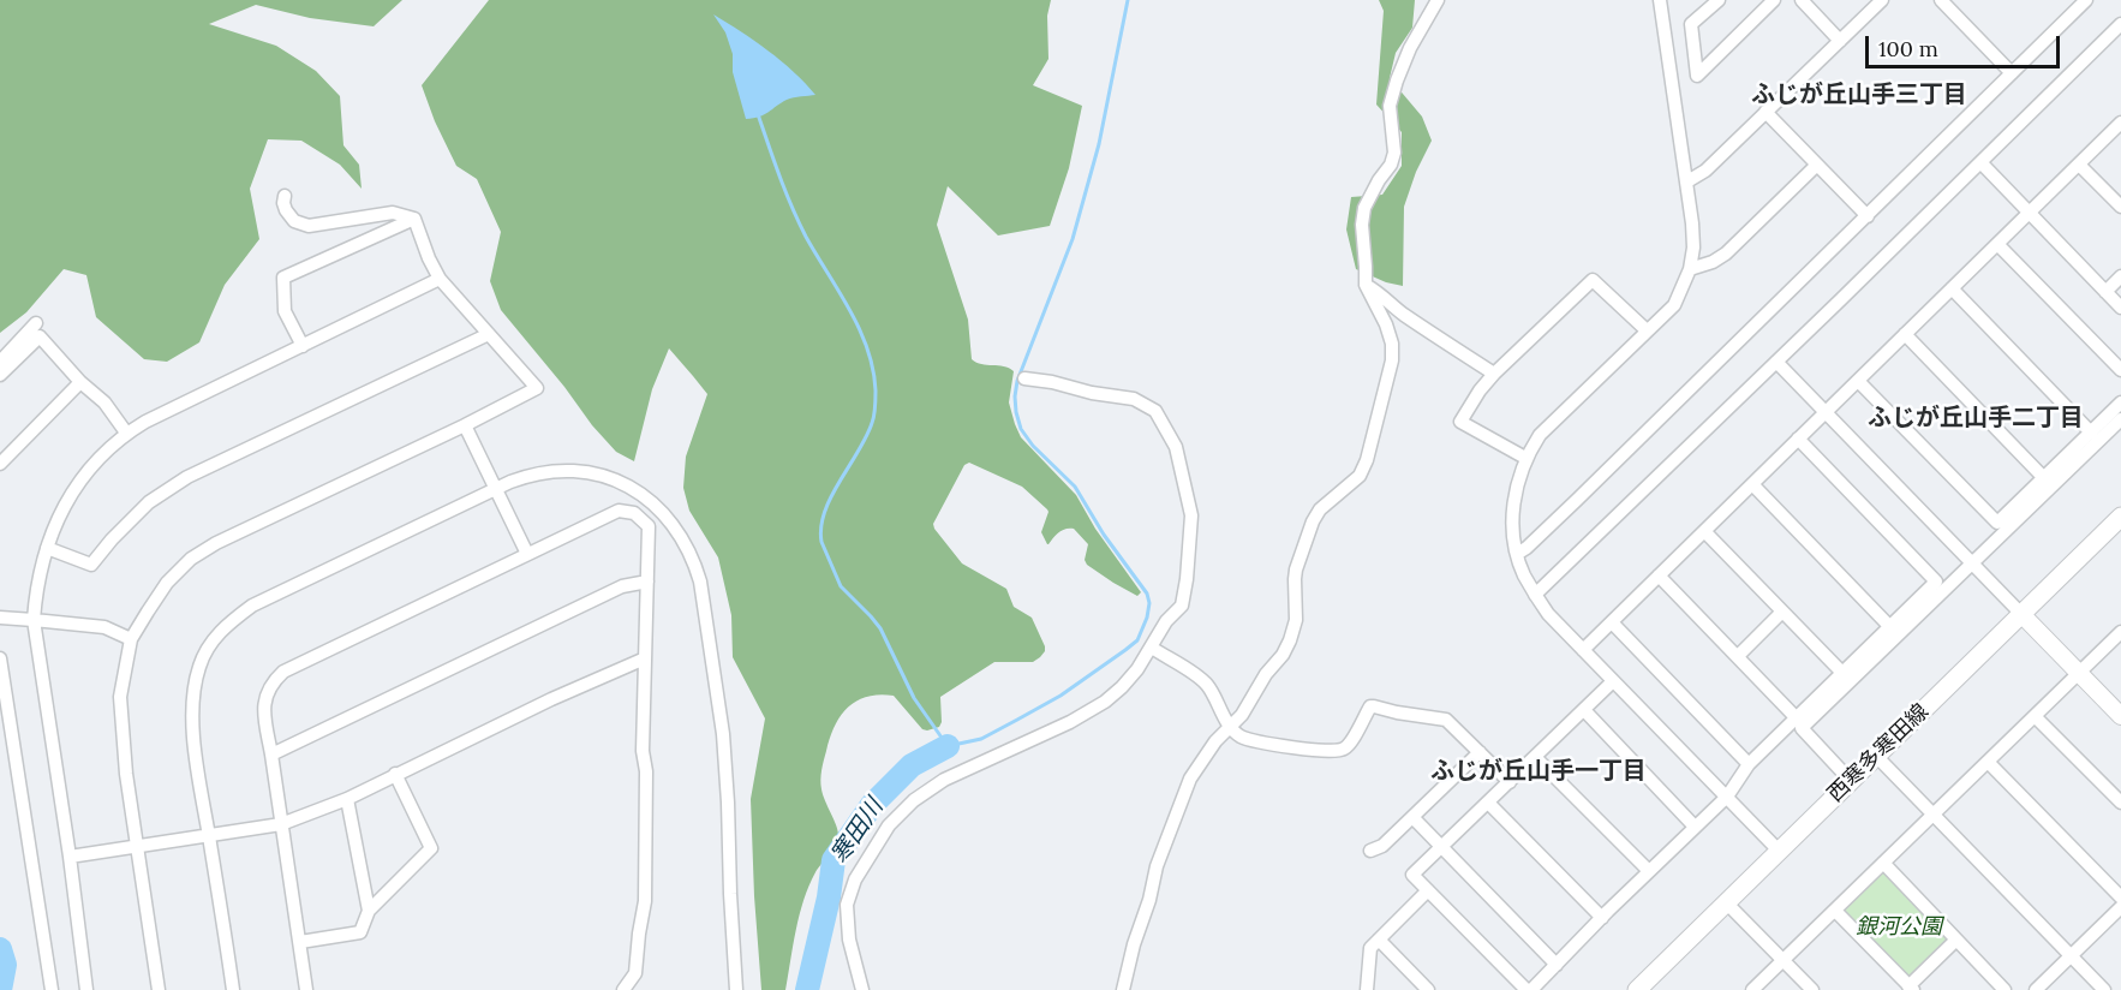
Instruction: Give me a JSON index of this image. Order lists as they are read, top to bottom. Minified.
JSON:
{"streets":{"main road":["西寒多寒田線"]},"districts":["ふじが丘山手三丁目","ふじが丘山手二丁目","ふじが丘山手一丁目"],"water":["寒田川"],"parks":["銀河公園"],"scale_bar":"100 m"}
